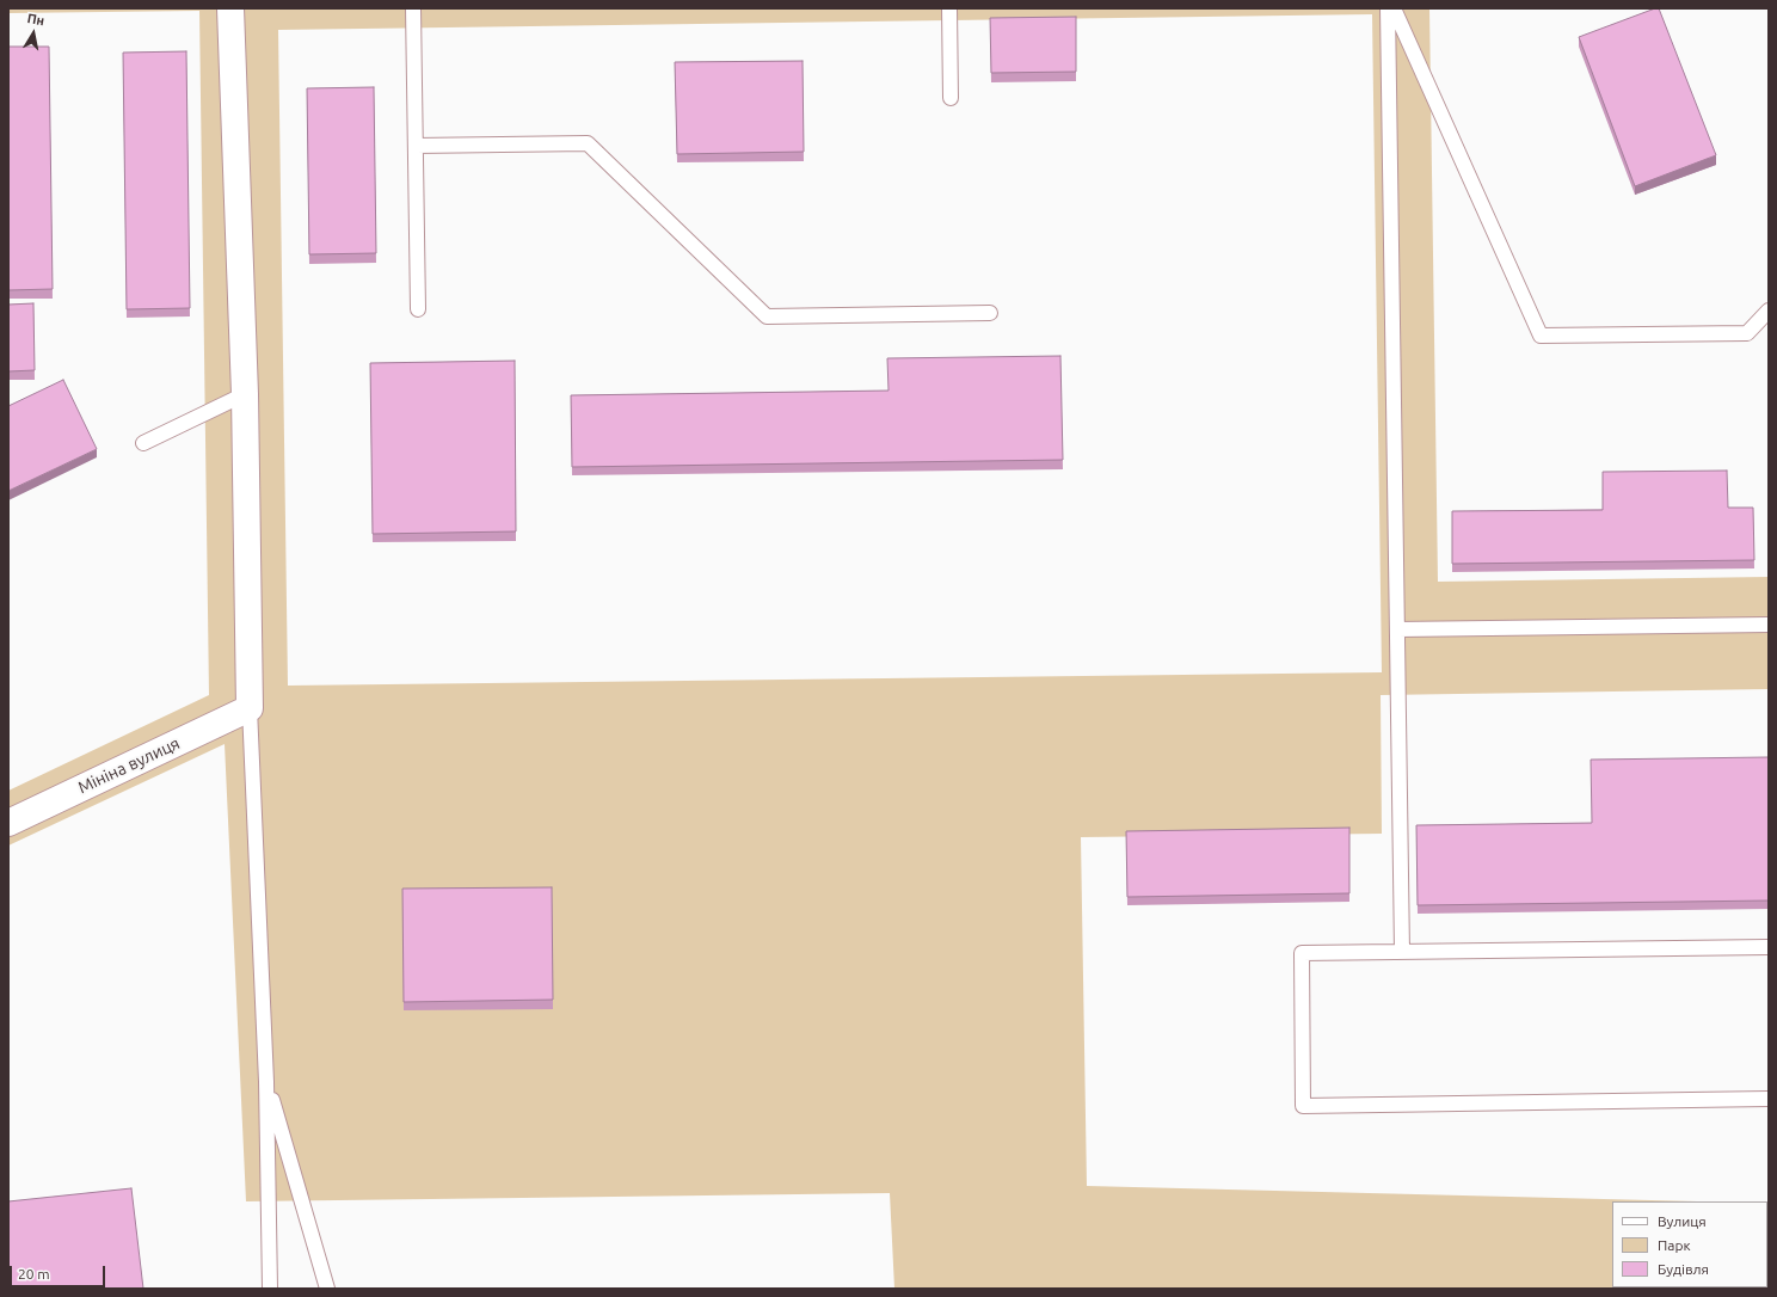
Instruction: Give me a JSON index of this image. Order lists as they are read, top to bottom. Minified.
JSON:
{"streets":{"street":["Мініна вулиця"]},"legend":["Вулиця","Парк","Будівля"],"scale_bar":"20 m","north":"top"}
